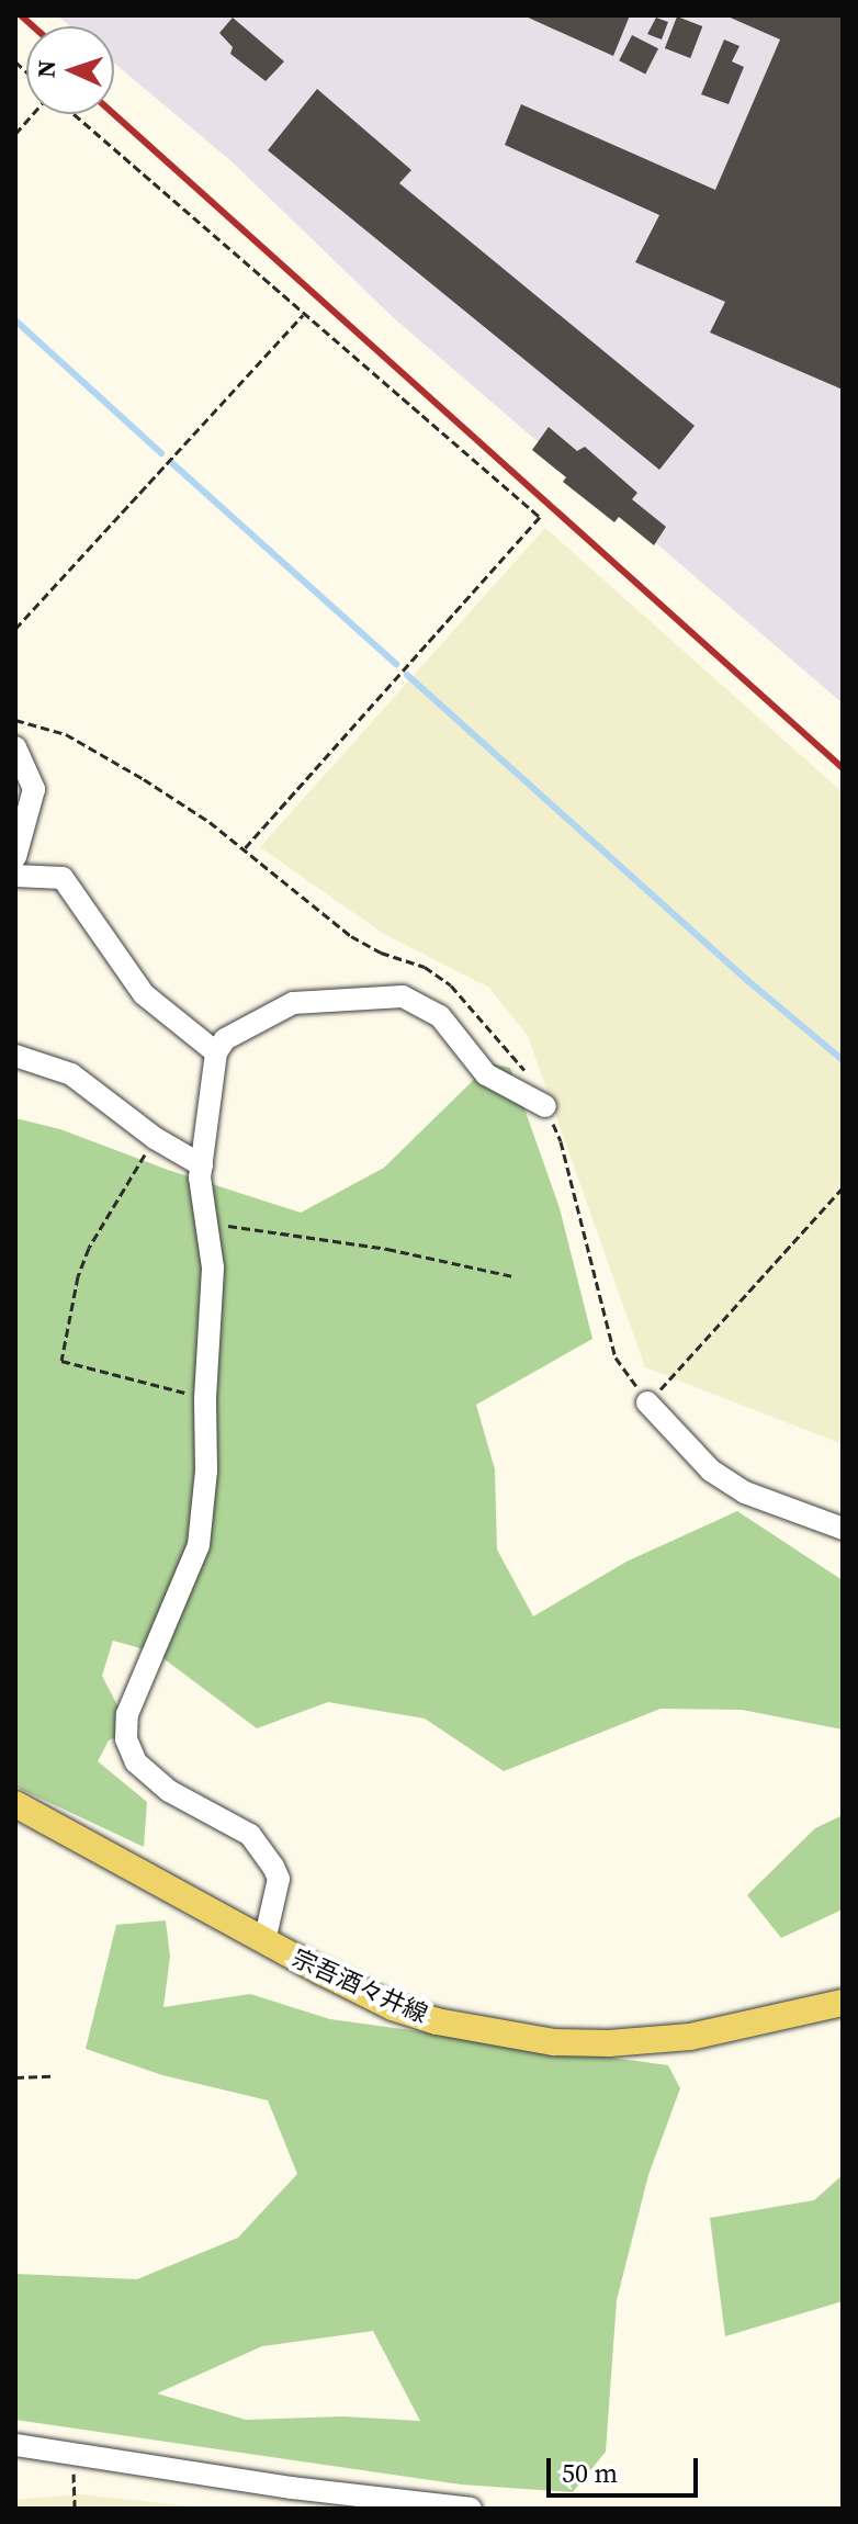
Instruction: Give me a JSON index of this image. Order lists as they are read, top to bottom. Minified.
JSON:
{"streets":{"main road":["宗吾酒々井線"]},"scale_bar":"50 m","north":"left"}
